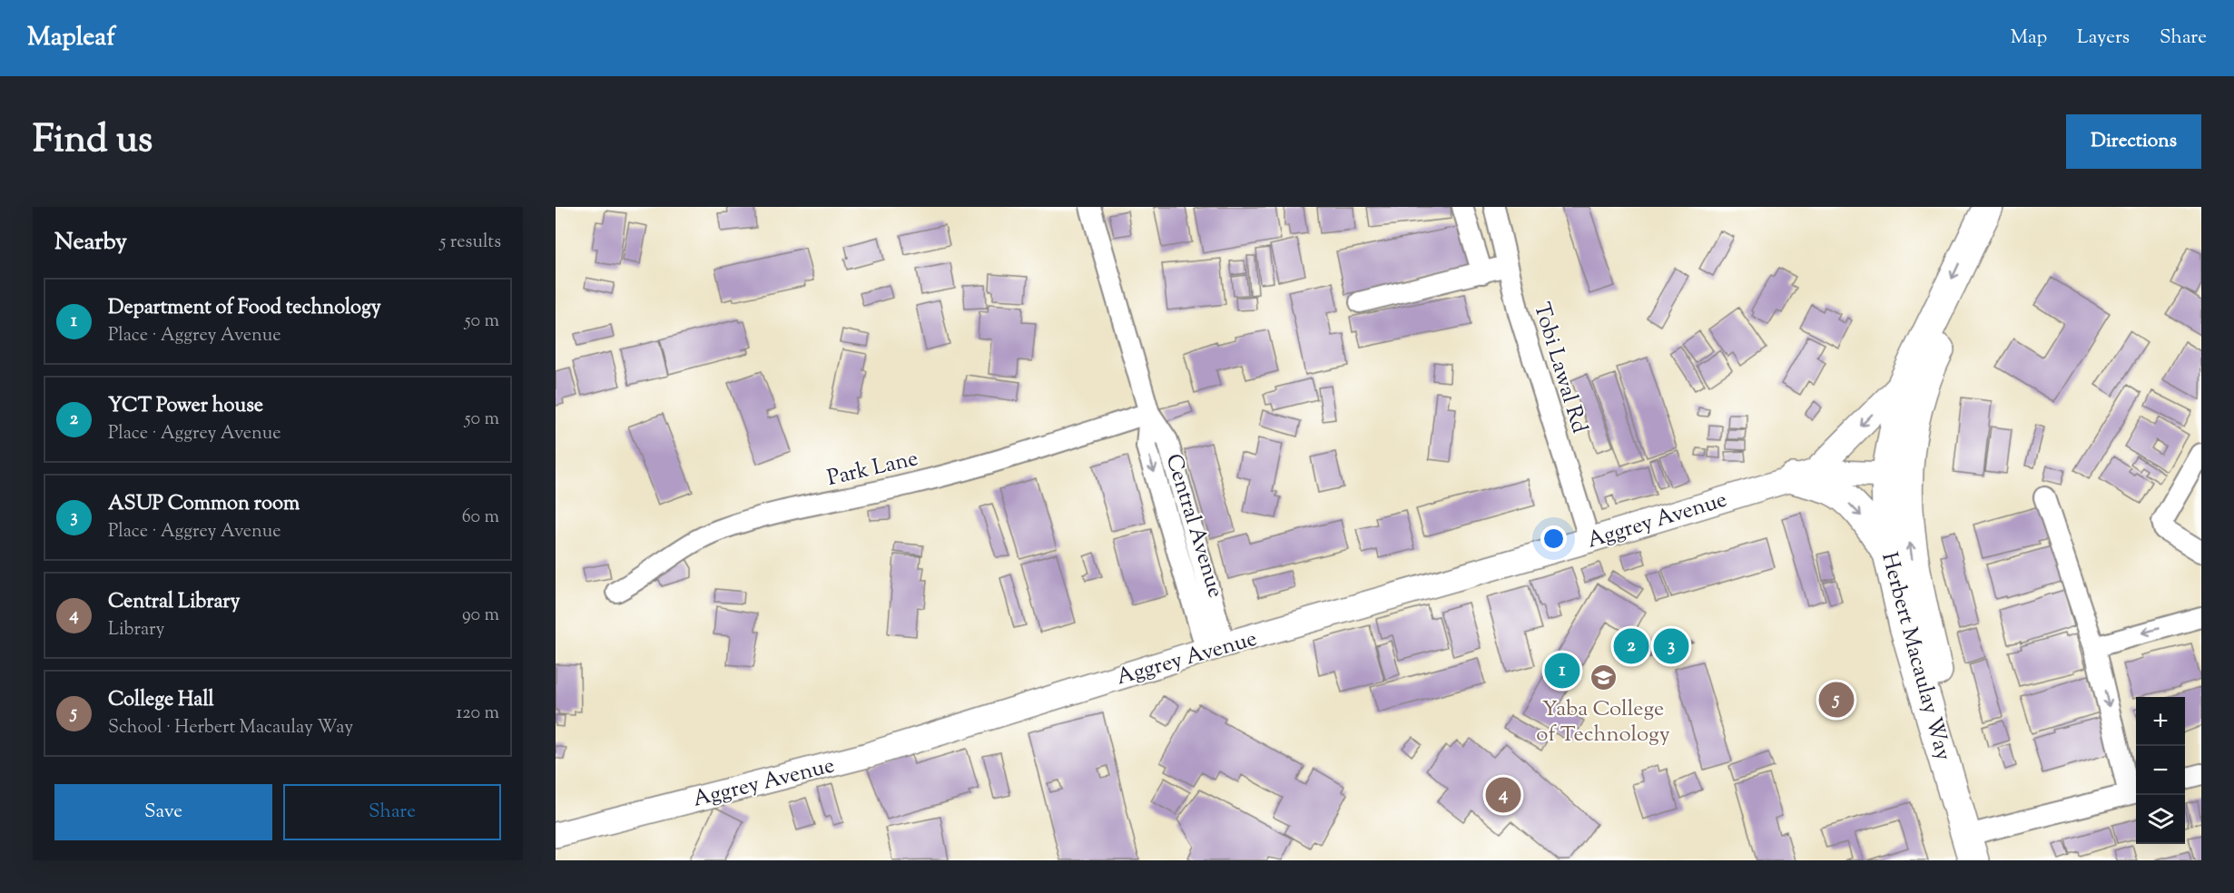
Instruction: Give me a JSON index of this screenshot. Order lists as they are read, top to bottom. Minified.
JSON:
{"streets":{"highway":["Herbert Macaulay Way"],"street":["Tobi Lawal Rd","Park Lane","Aggrey Avenue","Central Avenue"]},"crossings":[["Tobi Lawal Rd","Aggrey Avenue"],["Park Lane","Central Avenue"],["Aggrey Avenue","Central Avenue"]],"places":{"school or university":["Yaba College of Technology"]},"page":{"header":"Mapleaf","nav":["Map","Layers","Share"],"title":"Find us","buttons":["Directions",["Save","Share"]],"heading":["Nearby","5 results"],"list":[{"mark":"1","name":"Department of Food technology","note":"Place · Aggrey Avenue","value":"50 m"},{"mark":"2","name":"YCT Power house","note":"Place · Aggrey Avenue","value":"50 m"},{"mark":"3","name":"ASUP Common room","note":"Place · Aggrey Avenue","value":"60 m"},{"mark":"4","name":"Central Library","note":"Library","value":"90 m"},{"mark":"5","name":"College Hall","note":"School · Herbert Macaulay Way","value":"120 m"}],"pins":["2","3","1","5","4"],"map_buttons":["+","−"]}}
